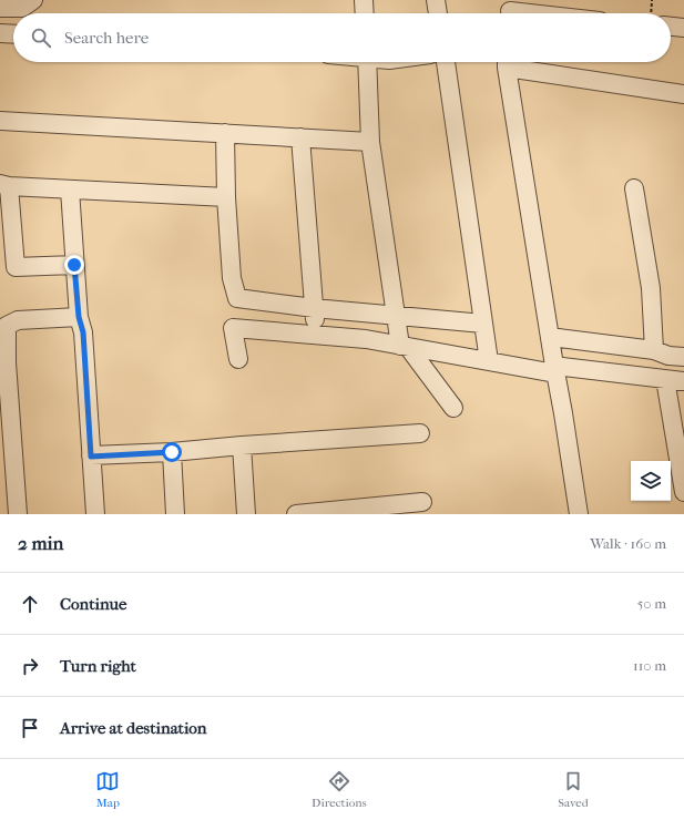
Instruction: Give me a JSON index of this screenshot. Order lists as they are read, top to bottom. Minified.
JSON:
{"page":{"search":"Search here","heading":["2 min","Walk · 160 m"],"list":[["Continue","50 m"],["Turn right","110 m"],"Arrive at destination"],"nav":["Map","Directions","Saved"]}}
